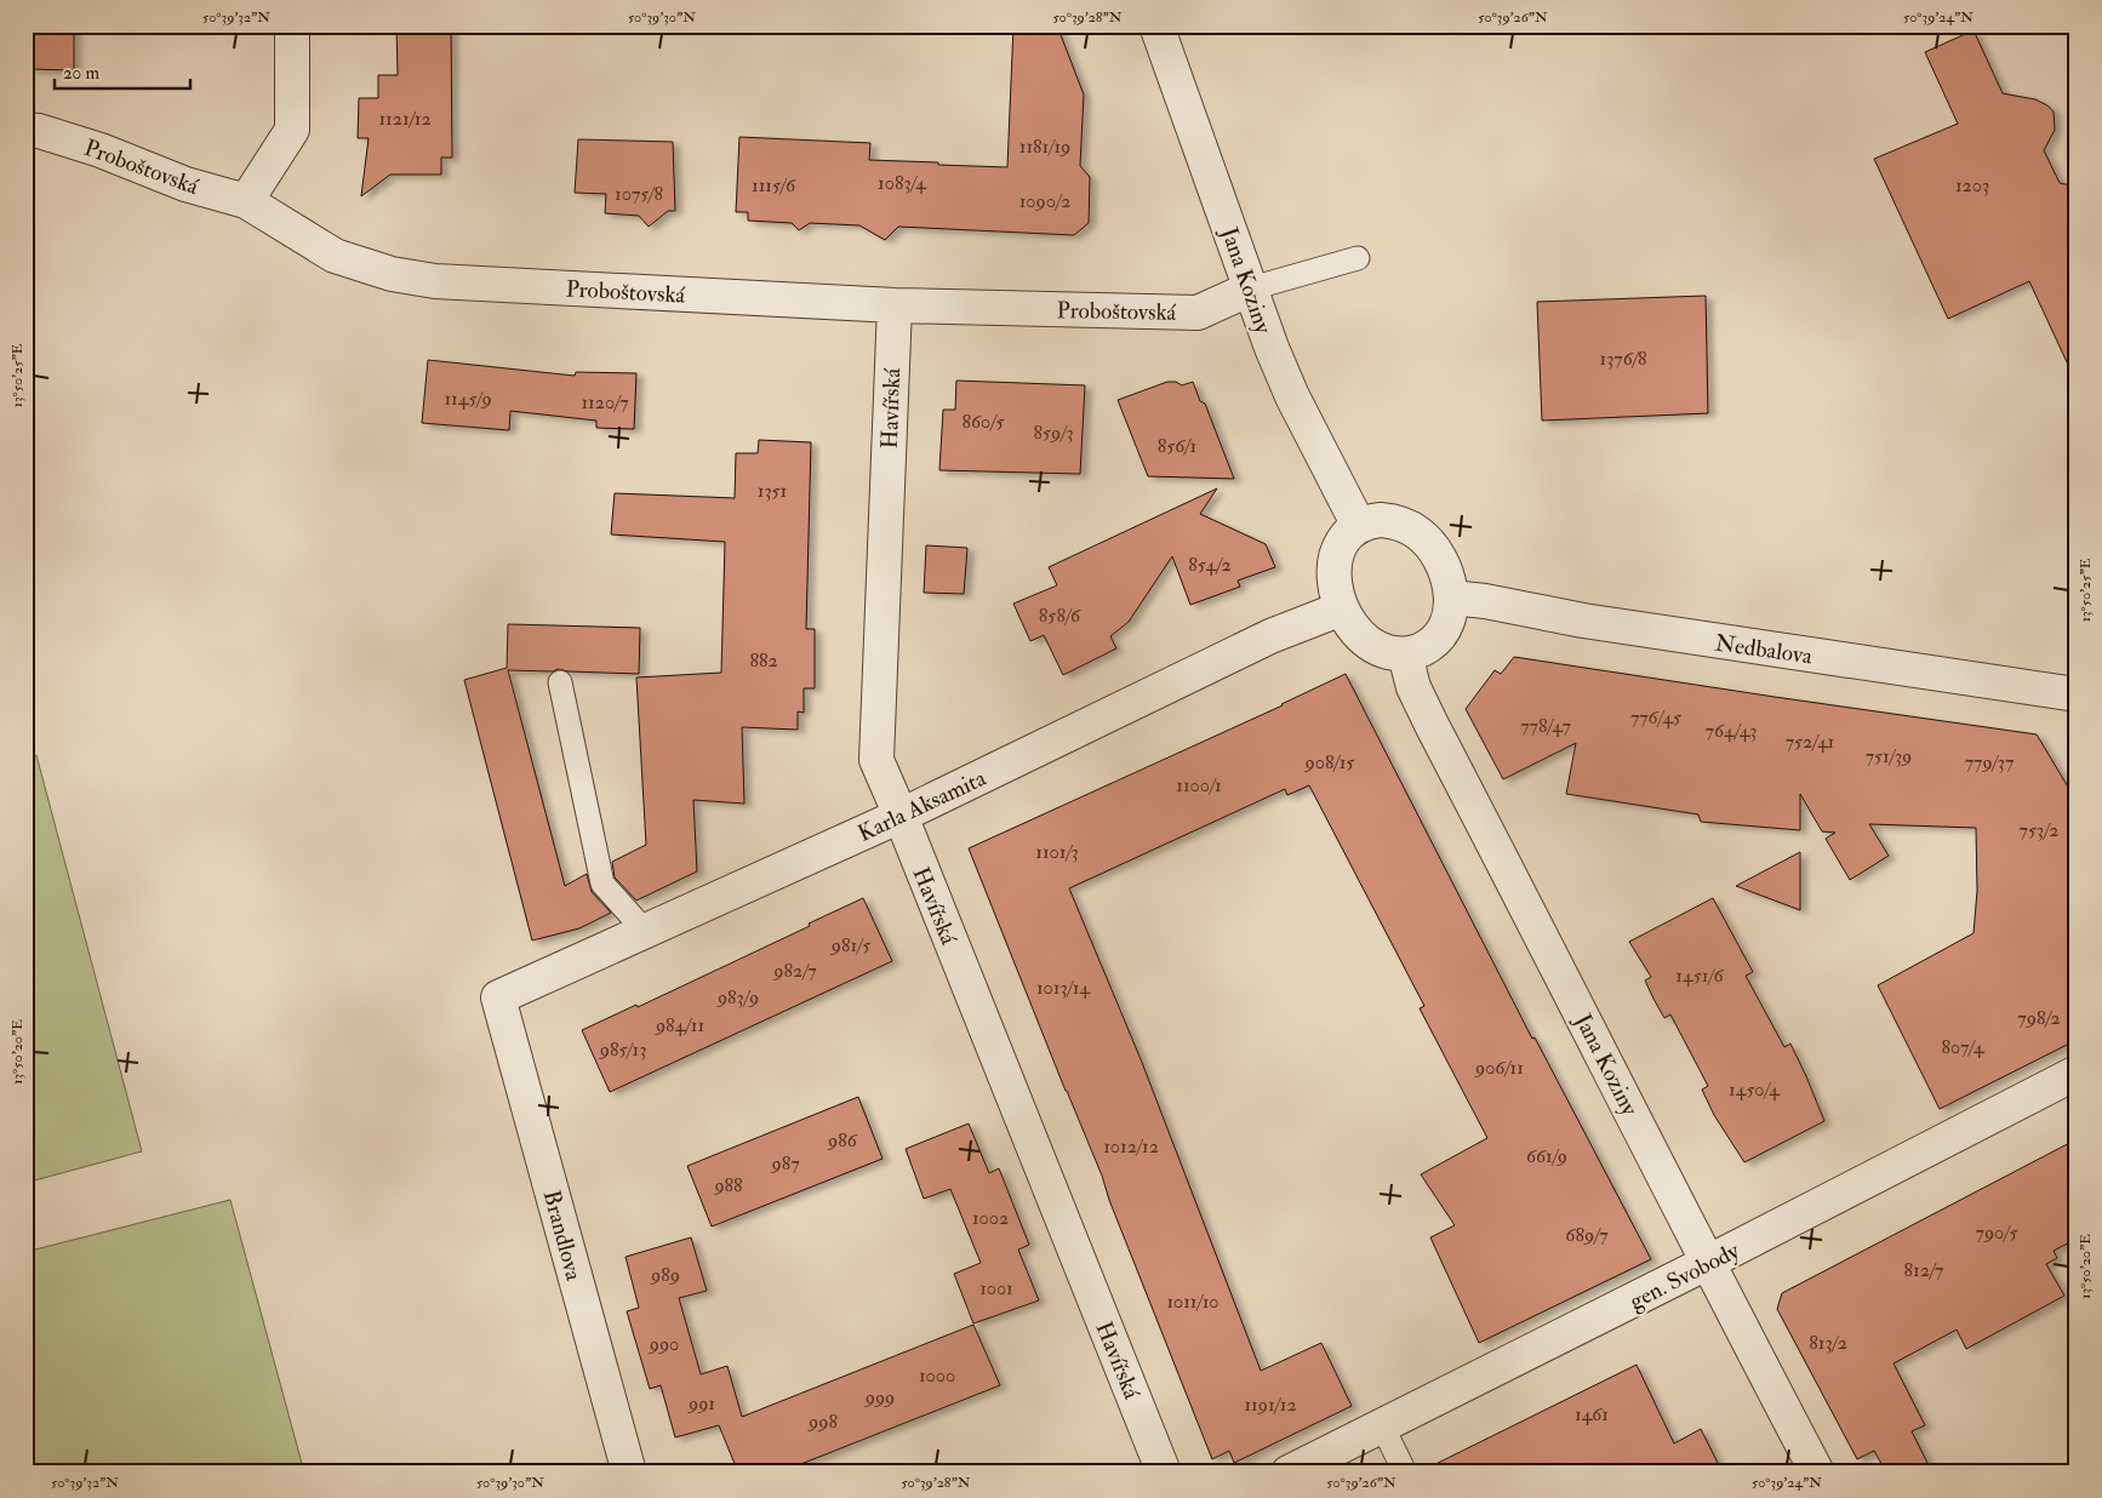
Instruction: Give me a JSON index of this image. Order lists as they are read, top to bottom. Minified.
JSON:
{"streets":{"street":["Proboštovská","Jana Koziny","Havířská","Nedbalova","Karla Aksamita","Brandlova","gen. Svobody"]},"crossings":[["Proboštovská","Jana Koziny"],["Proboštovská","Havířská"],["Jana Koziny","Nedbalova"],["Jana Koziny","Karla Aksamita"],["Jana Koziny","gen. Svobody"],["Havířská","Karla Aksamita"],["Nedbalova","Karla Aksamita"],["Karla Aksamita","Brandlova"]],"house_numbers":["1121/12","1181/19","1083/4","1115/6","1203","1075/8","1090/2","1376/8","1145/9","1120/7","860/5","859/3","856/1","1351","854/2","858/6","882","776/45","778/47","764/43","752/41","751/39","908/15","779/37","1100/1","753/2","1101/3","981/5","982/7","1451/6","1013/14","983/9","798/2","984/11","807/4","985/13","906/11","1450/4","986","1012/12","661/9","987","988","1002","790/5","689/7","812/7","989","1001","1011/10","813/2","990","1000","999","991","1191/12","1461","998"],"scale_bar":"20 m","coordinates":["50°39'32\"N","50°39'30\"N","50°39'28\"N","50°39'26\"N","50°39'24\"N","13°50'25\"E","13°50'20\"E"]}
